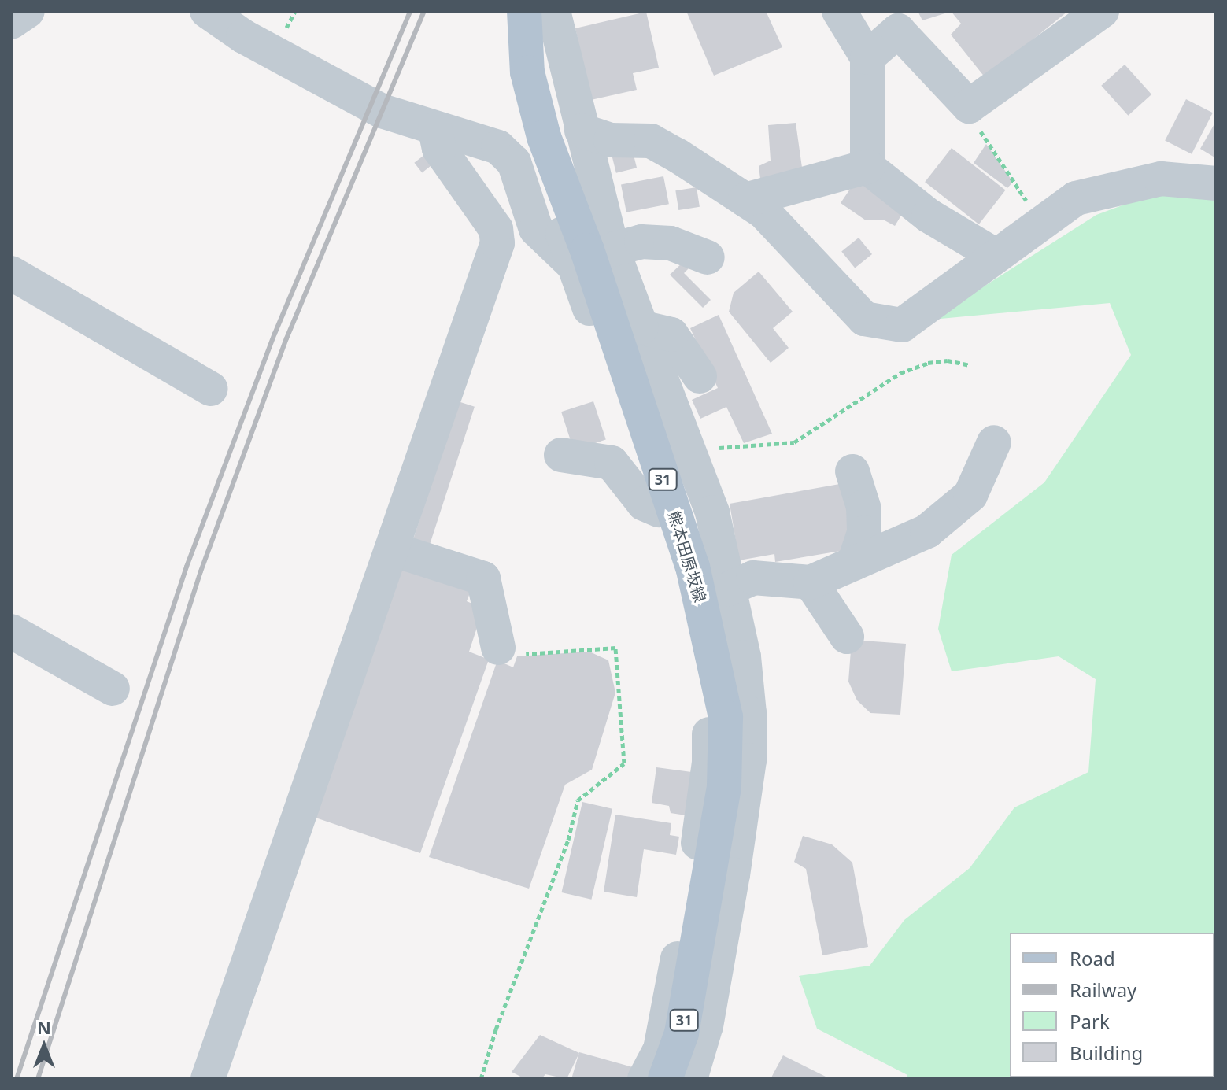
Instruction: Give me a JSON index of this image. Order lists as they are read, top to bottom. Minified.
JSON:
{"streets":{"main road":["31","熊本田原坂線"]},"legend":["Road","Railway","Park","Building"],"north":"top"}
